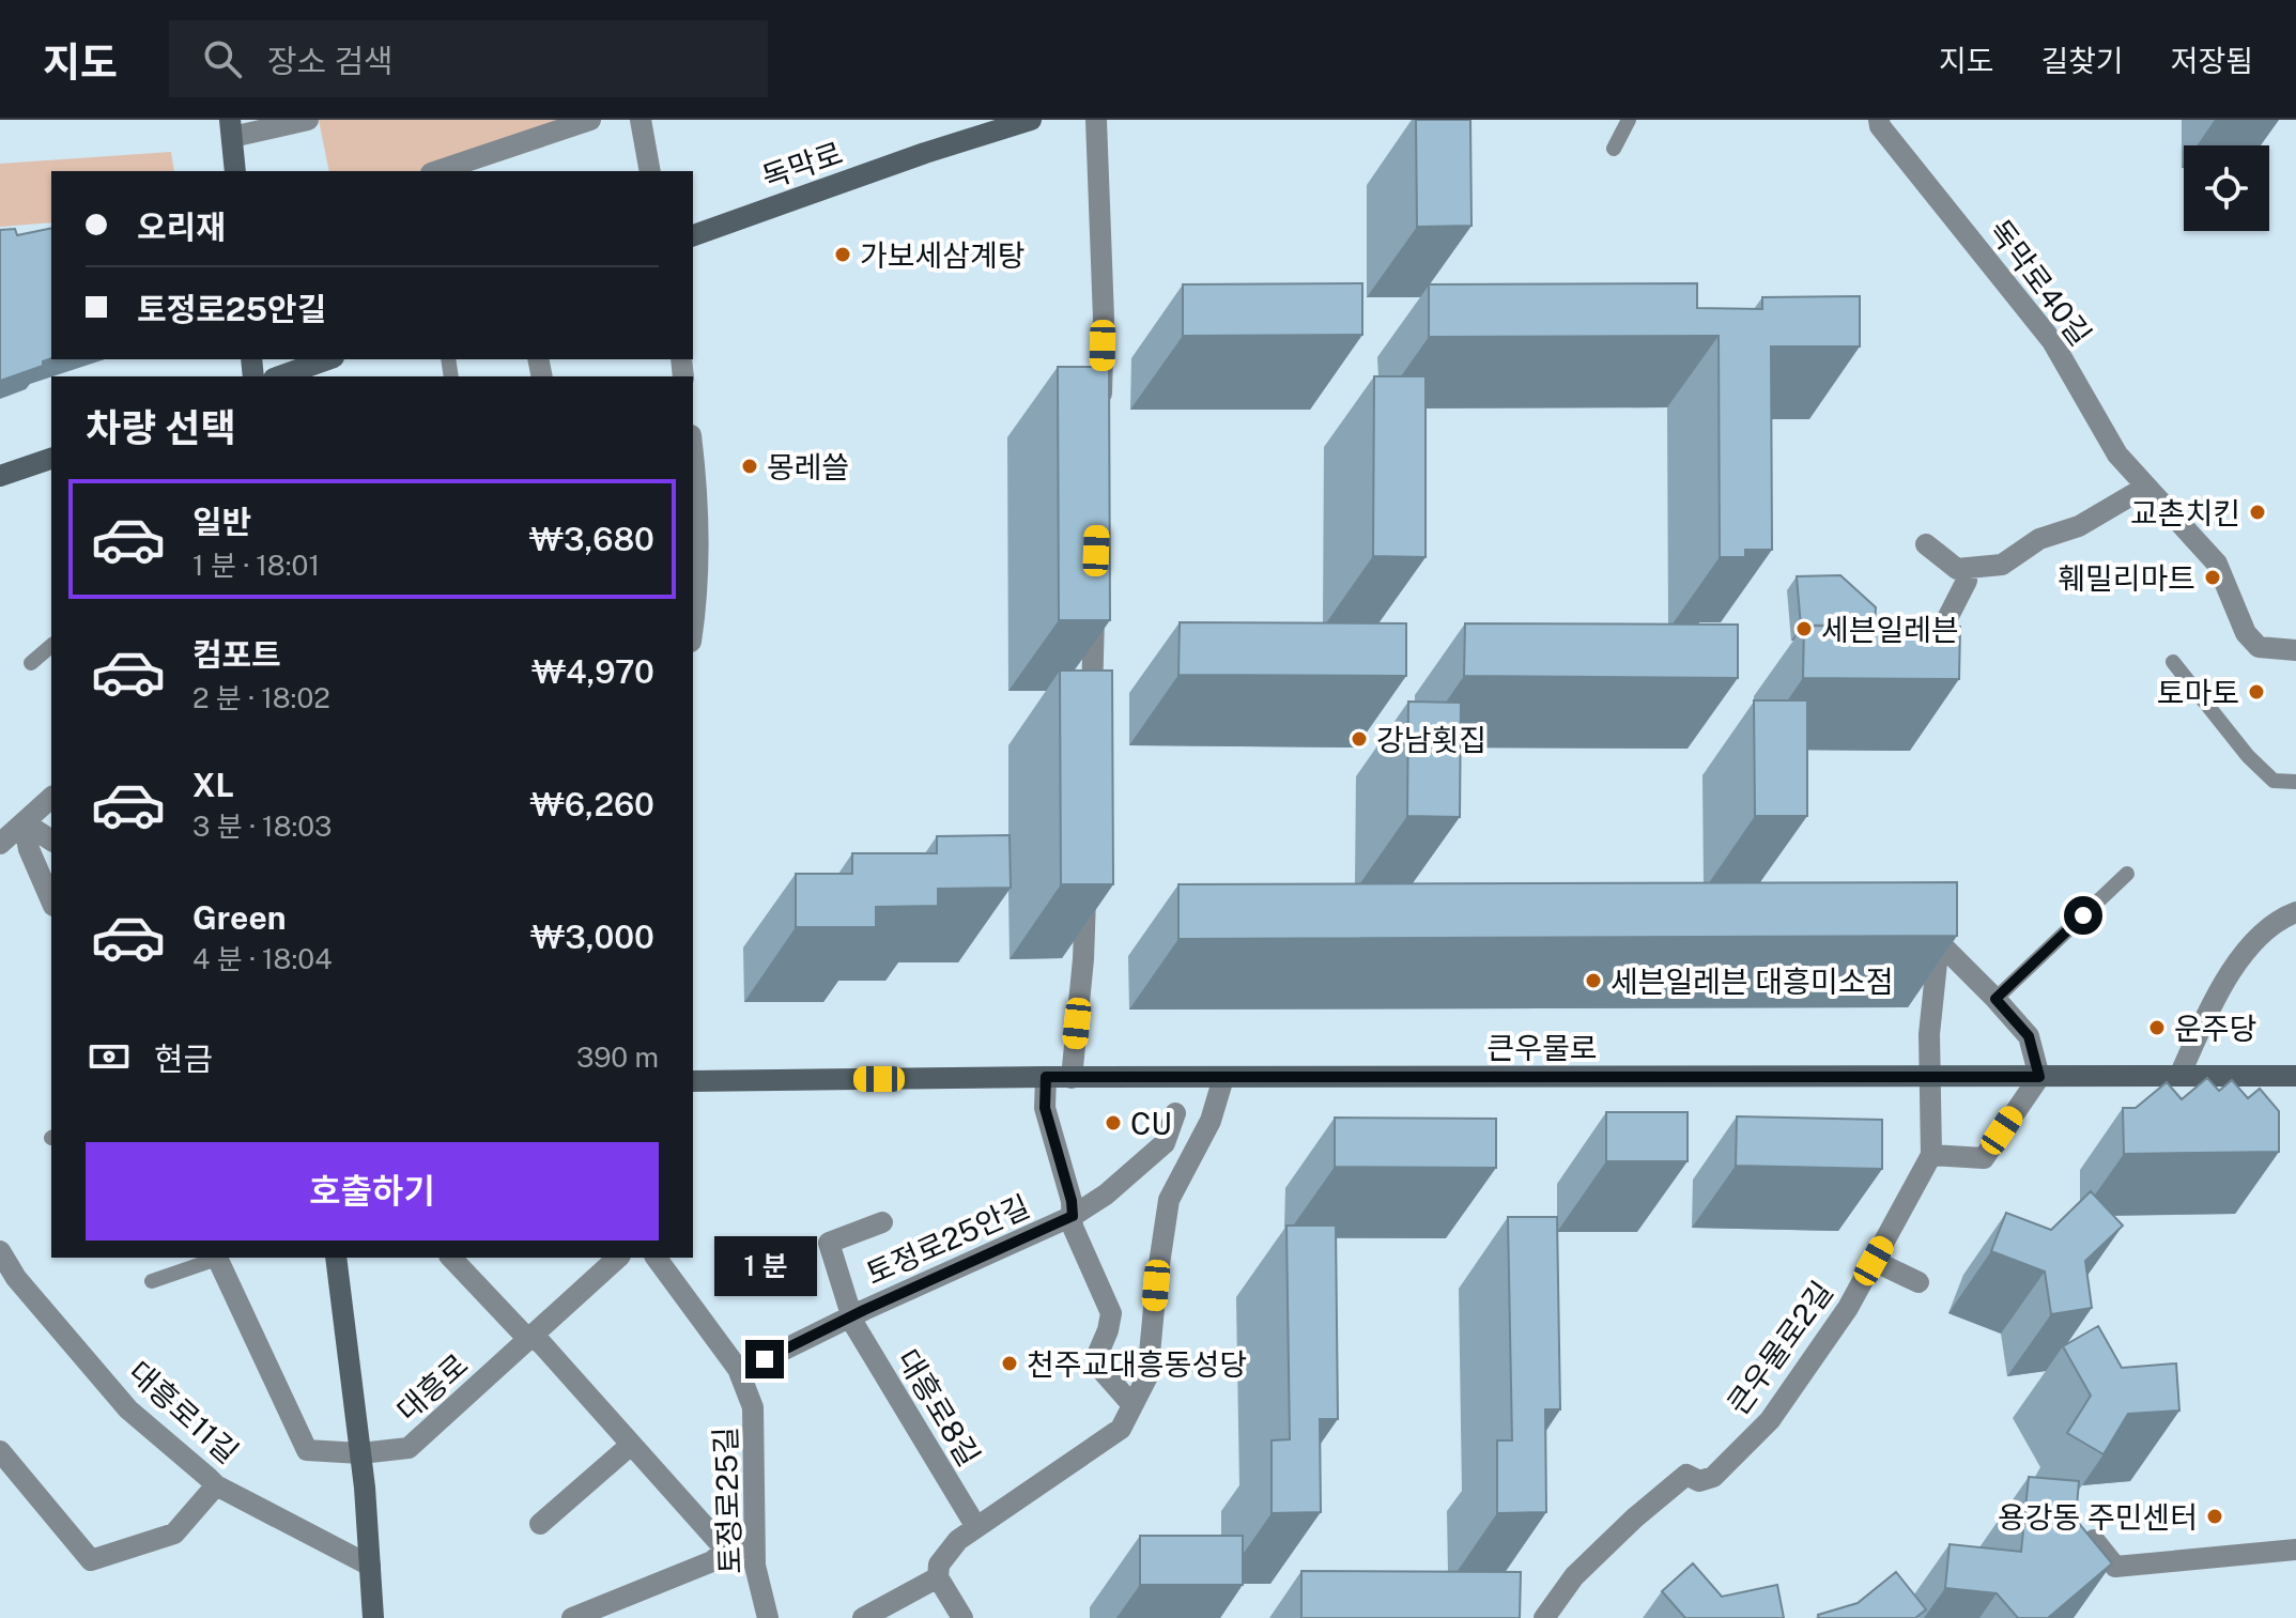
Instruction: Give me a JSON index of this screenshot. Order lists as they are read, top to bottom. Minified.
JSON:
{"streets":{"street":["독막로","독막로40길","큰우물로","토정로25안길","큰우물로2길","대흥로","대흥로8길","대흥로11길","토정로25길"]},"crossings":[["토정로25안길","대흥로8길"],["토정로25안길","토정로25길"],["대흥로","대흥로11길"]],"places":["가보세삼계탕","몽레쓸","교촌치킨","훼밀리마트","세븐일레븐","토마토","강남횟집","세븐일레븐 대흥미소점","운주당","CU","천주교대흥동성당","용강동 주민센터"],"page":{"header":"지도","search":"장소 검색","nav":["지도","길찾기","저장됨"],"banner":["오리재","토정로25안길"],"heading":"차량 선택","list":[{"name":"일반","note":"1 분 · 18:01","value":"₩3,680"},{"name":"컴포트","note":"2 분 · 18:02","value":"₩4,970"},{"name":"XL","note":"3 분 · 18:03","value":"₩6,260"},{"name":"Green","note":"4 분 · 18:04","value":"₩3,000"}],"pay":["현금","390 m"],"buttons":"호출하기","bubble":"1 분"}}
